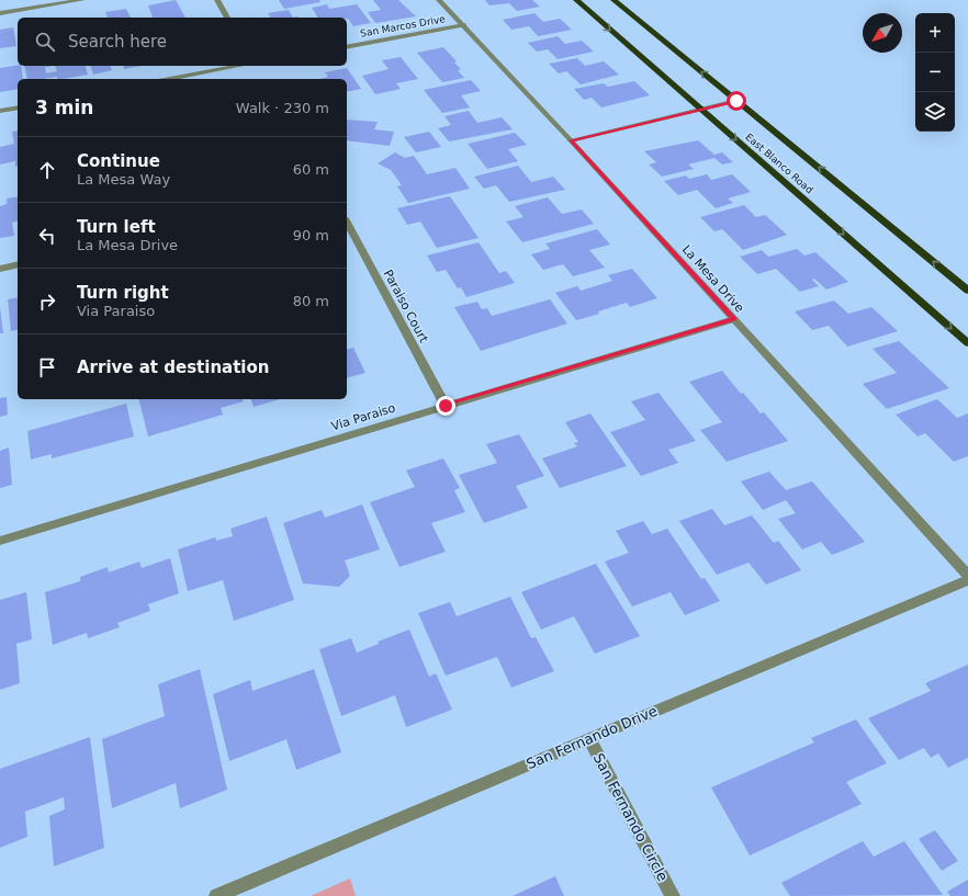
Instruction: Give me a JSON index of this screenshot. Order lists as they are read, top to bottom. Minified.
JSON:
{"streets":{"highway":["East Blanco Road"],"street":["San Marcos Drive","La Mesa Drive","Paraiso Court","Via Paraiso","San Fernando Drive","San Fernando Circle"]},"crossings":[["San Marcos Drive","La Mesa Drive"],["La Mesa Drive","Via Paraiso"],["Paraiso Court","Via Paraiso"],["San Fernando Drive","San Fernando Circle"]],"north":"bottom left","page":{"map_buttons":["+","−"],"search":"Search here","heading":["3 min","Walk · 230 m"],"list":[["Continue","La Mesa Way","60 m"],["Turn left","La Mesa Drive","90 m"],["Turn right","Via Paraiso","80 m"],"Arrive at destination"]}}
